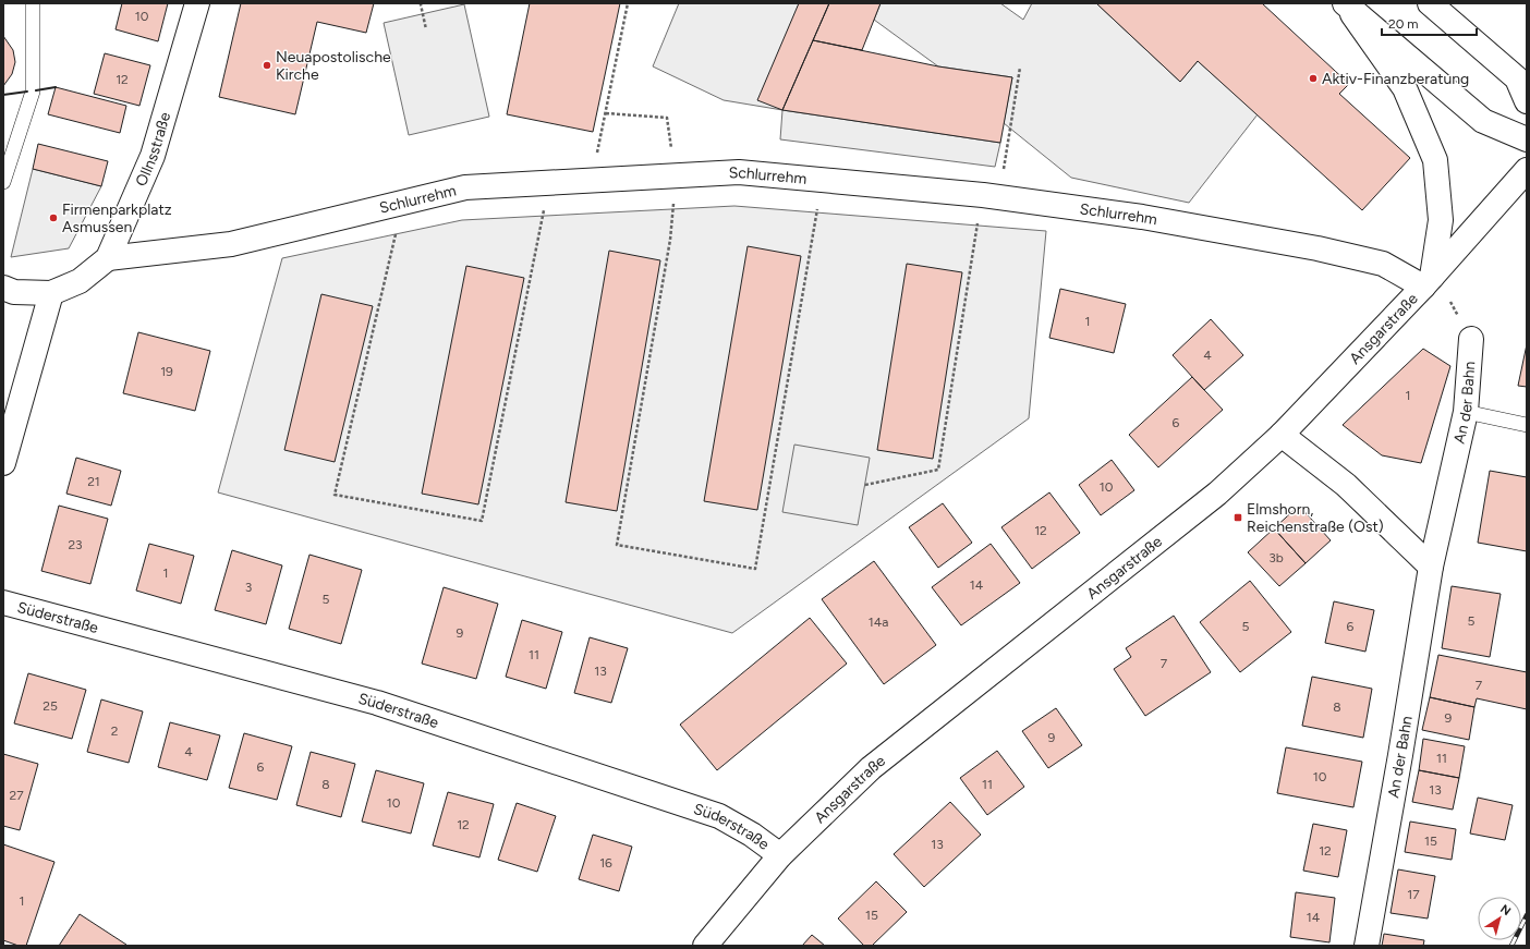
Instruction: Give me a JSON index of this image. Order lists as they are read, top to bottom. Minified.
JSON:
{"streets":{"street":["Ollnsstraße","Schlurrehm","Ansgarstraße","An der Bahn","Süderstraße"]},"crossings":[["Ollnsstraße","Schlurrehm"],["Schlurrehm","Ansgarstraße"],["Ansgarstraße","Süderstraße"]],"places":{"other":["Neuapostolische Kirche","Aktiv-Finanzberatung","Firmenparkplatz Asmussen"],"transit":["Elmshorn, Reichenstraße (Ost)"]},"house_numbers":["10","12","1","4","19","1","6","21","10","12","23","3b","1","14","3","5","5","14a","5","6","9","11","7","13","7","25","8","9","2","9","4","11","6","10","8","11","13","27","10","12","15","13","12","16","17","1","15","14"],"scale_bar":"20 m","north":"top right"}
